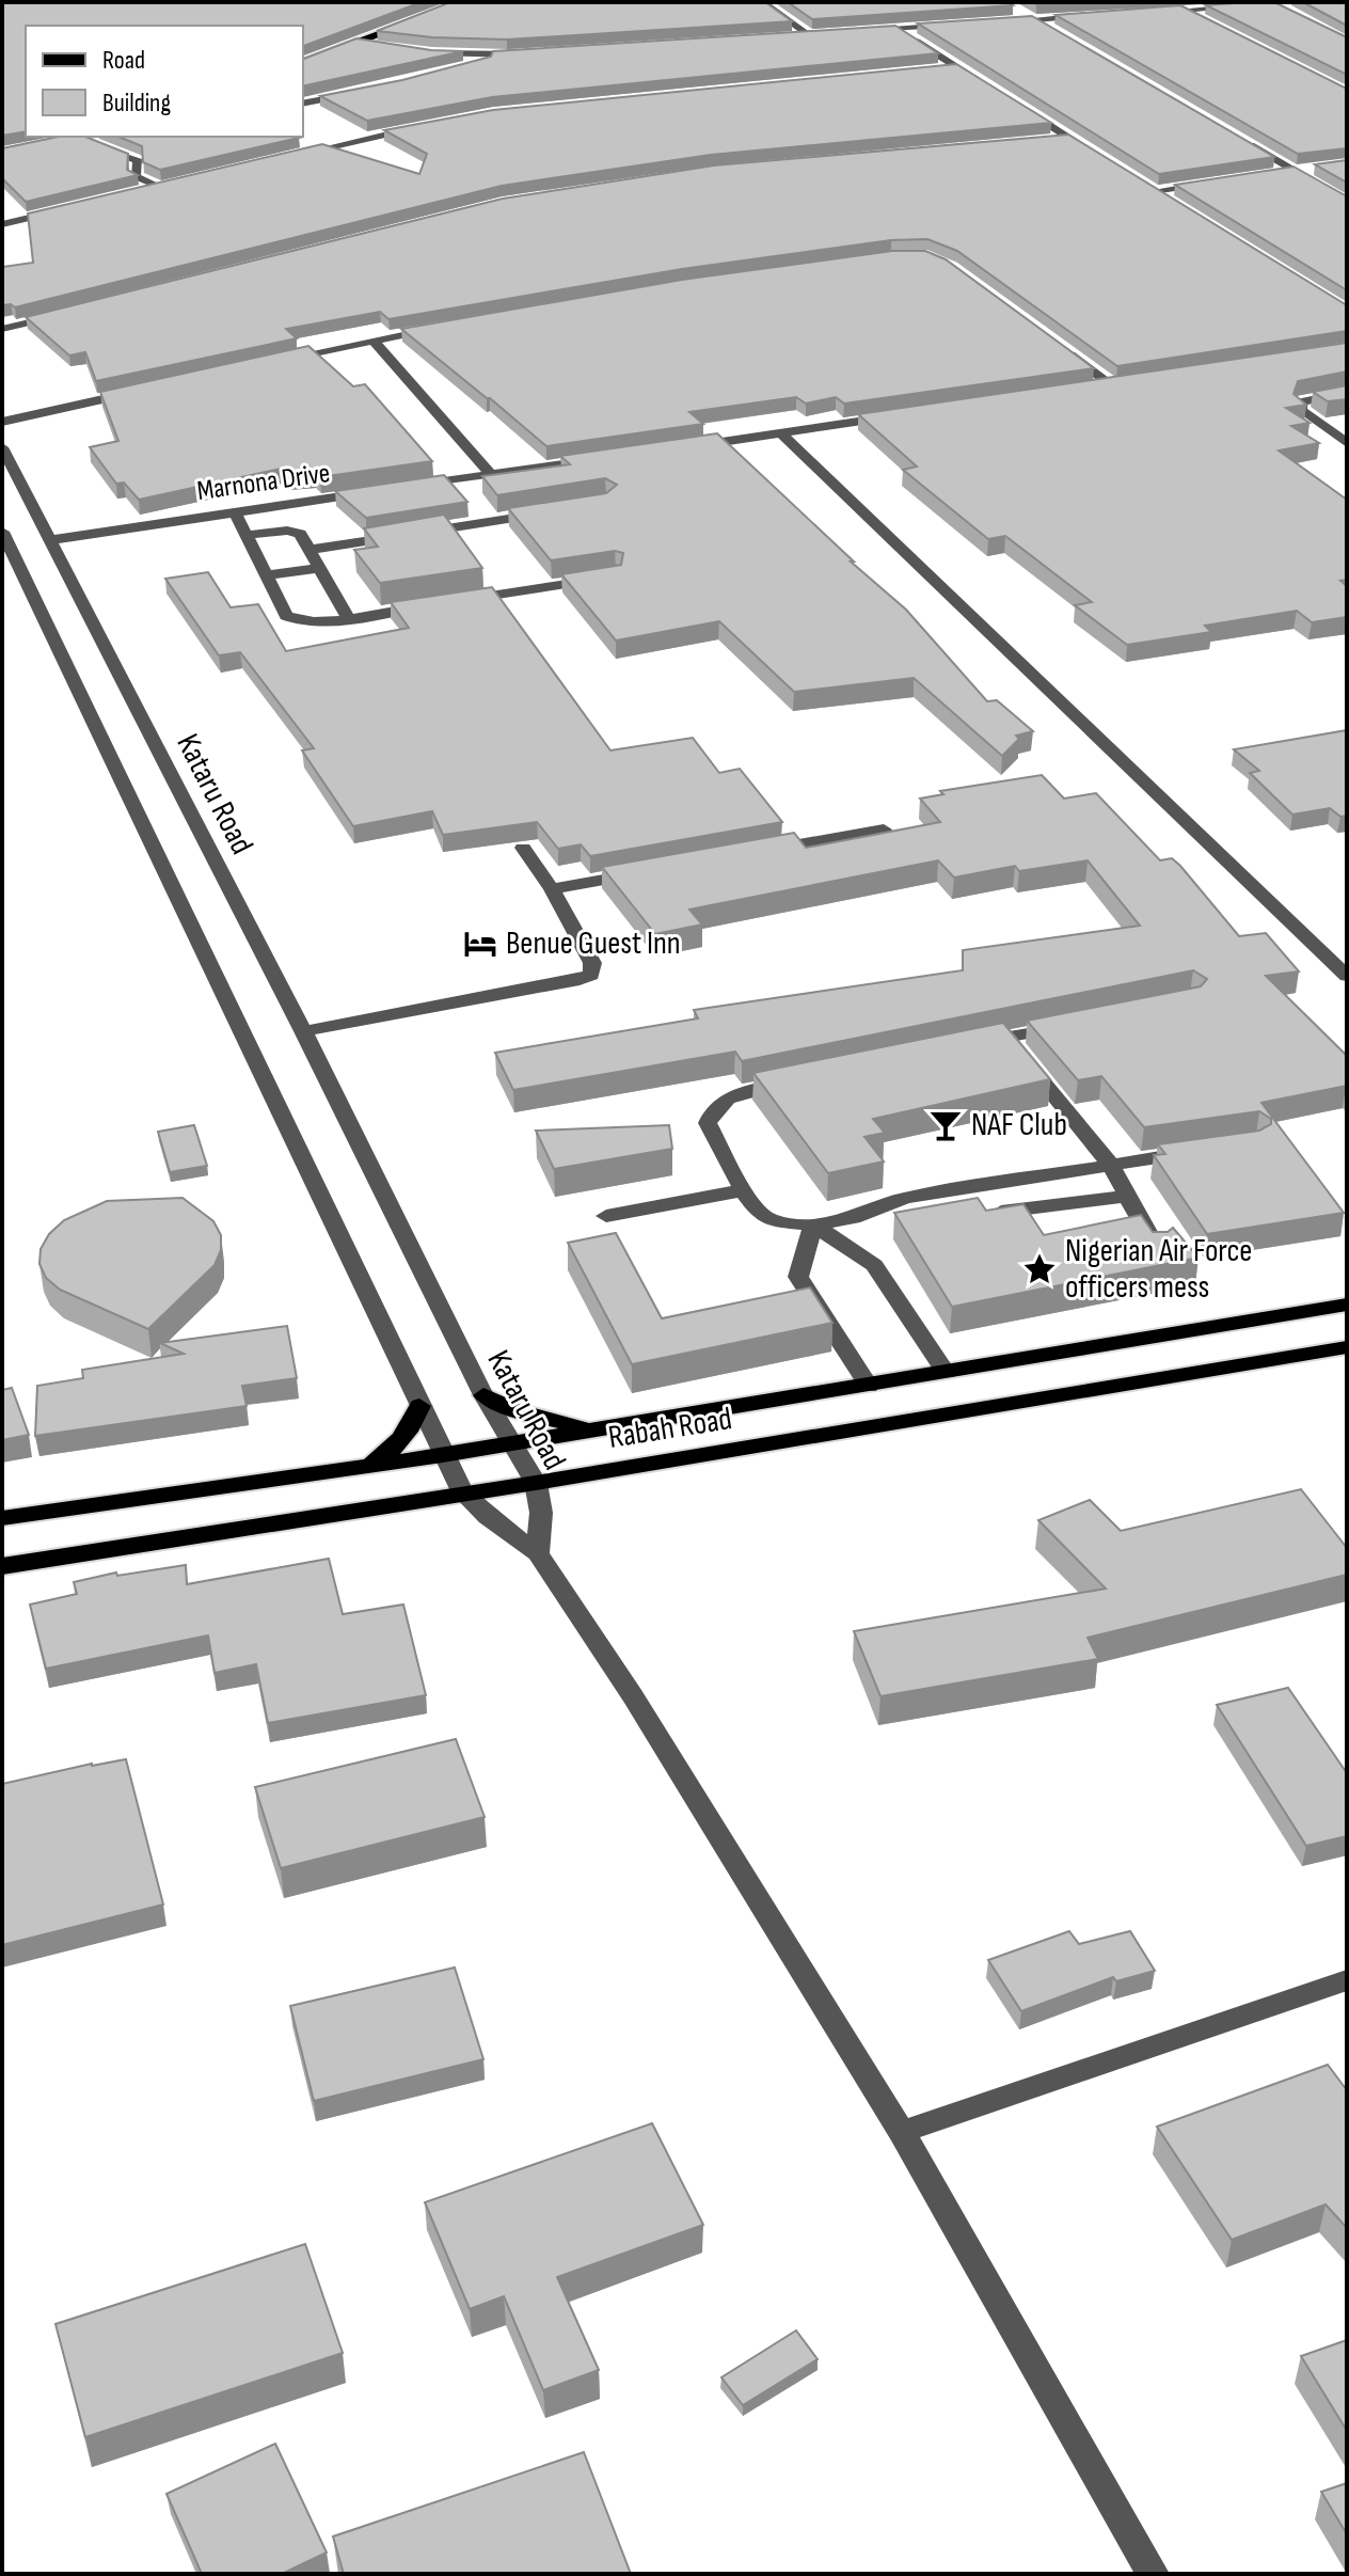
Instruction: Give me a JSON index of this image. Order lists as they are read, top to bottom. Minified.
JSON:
{"streets":{"main road":["Rabah Road"],"street":["Marnona Drive","Kataru Road"]},"crossings":[["Marnona Drive","Kataru Road"],["Kataru Road","Rabah Road"]],"places":{"hotel":["Benue Guest Inn"],"bar":["NAF Club"],"place":["Nigerian Air Force officers mess"]},"legend":["Road","Building"]}
